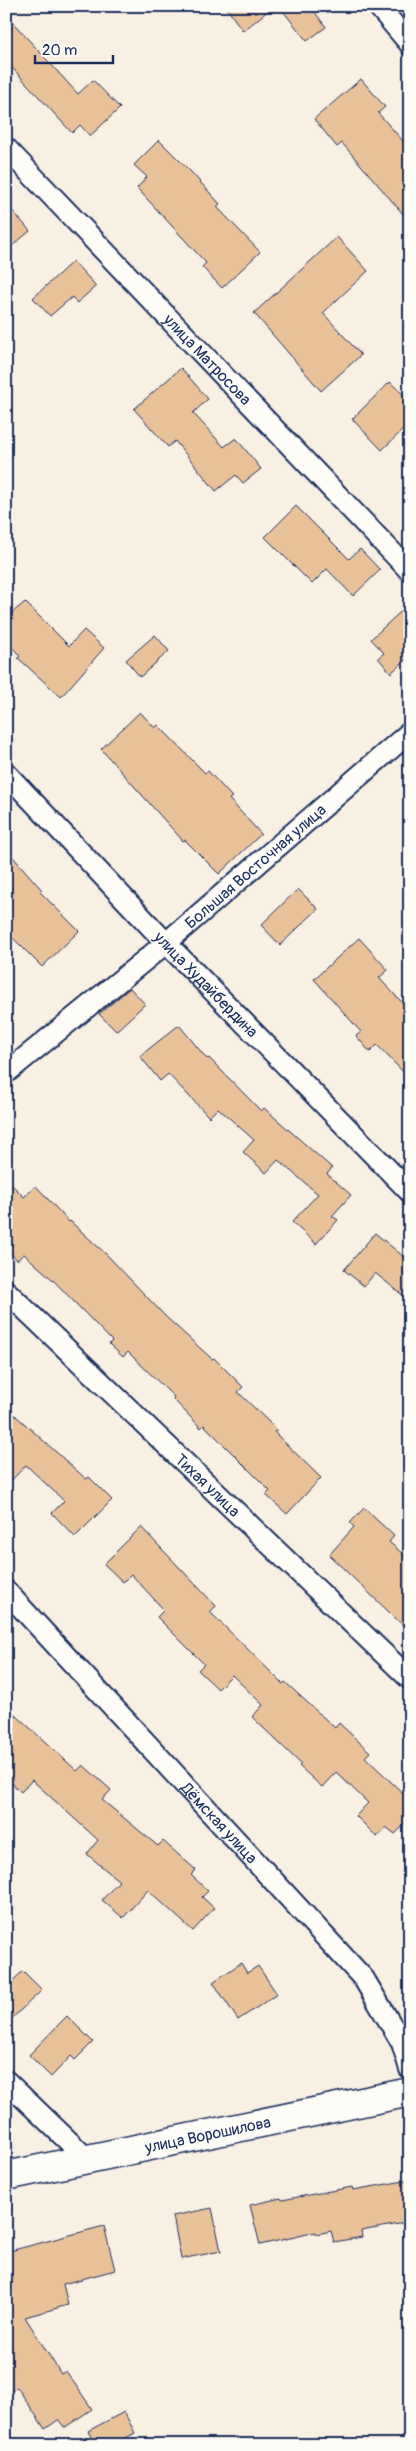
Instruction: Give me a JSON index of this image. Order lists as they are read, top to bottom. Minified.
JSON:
{"streets":{"street":["улица Матросова","Большая Восточная улица","улица Худайбердина","Тихая улица","Дёмская улица","улица Ворошилова"]},"crossings":[["Большая Восточная улица","улица Худайбердина"]],"scale_bar":"20 m"}
